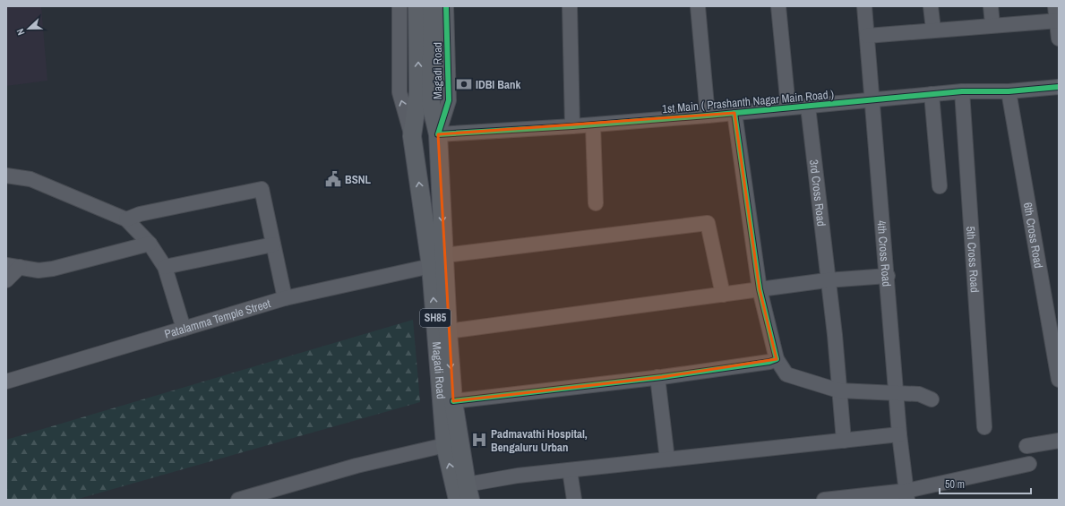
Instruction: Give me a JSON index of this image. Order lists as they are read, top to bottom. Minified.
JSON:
{"streets":{"main road":["Magadi Road","SH85"],"street":["1st Main ( Prashanth Nagar Main Road )","3rd Cross Road","6th Cross Road","4th Cross Road","5th Cross Road","Patalamma Temple Street"]},"crossings":[["Magadi Road","1st Main ( Prashanth Nagar Main Road )"],["Magadi Road","SH85"],["Magadi Road","Patalamma Temple Street"],["1st Main ( Prashanth Nagar Main Road )","3rd Cross Road"],["1st Main ( Prashanth Nagar Main Road )","6th Cross Road"],["1st Main ( Prashanth Nagar Main Road )","4th Cross Road"],["1st Main ( Prashanth Nagar Main Road )","5th Cross Road"],["1st Main ( Prashanth Nagar Main Road )","SH85"]],"places":{"bank":["IDBI Bank"],"public building":["BSNL"],"hospital":["Padmavathi Hospital, Bengaluru Urban"]},"scale_bar":"50 m","north":"left"}
